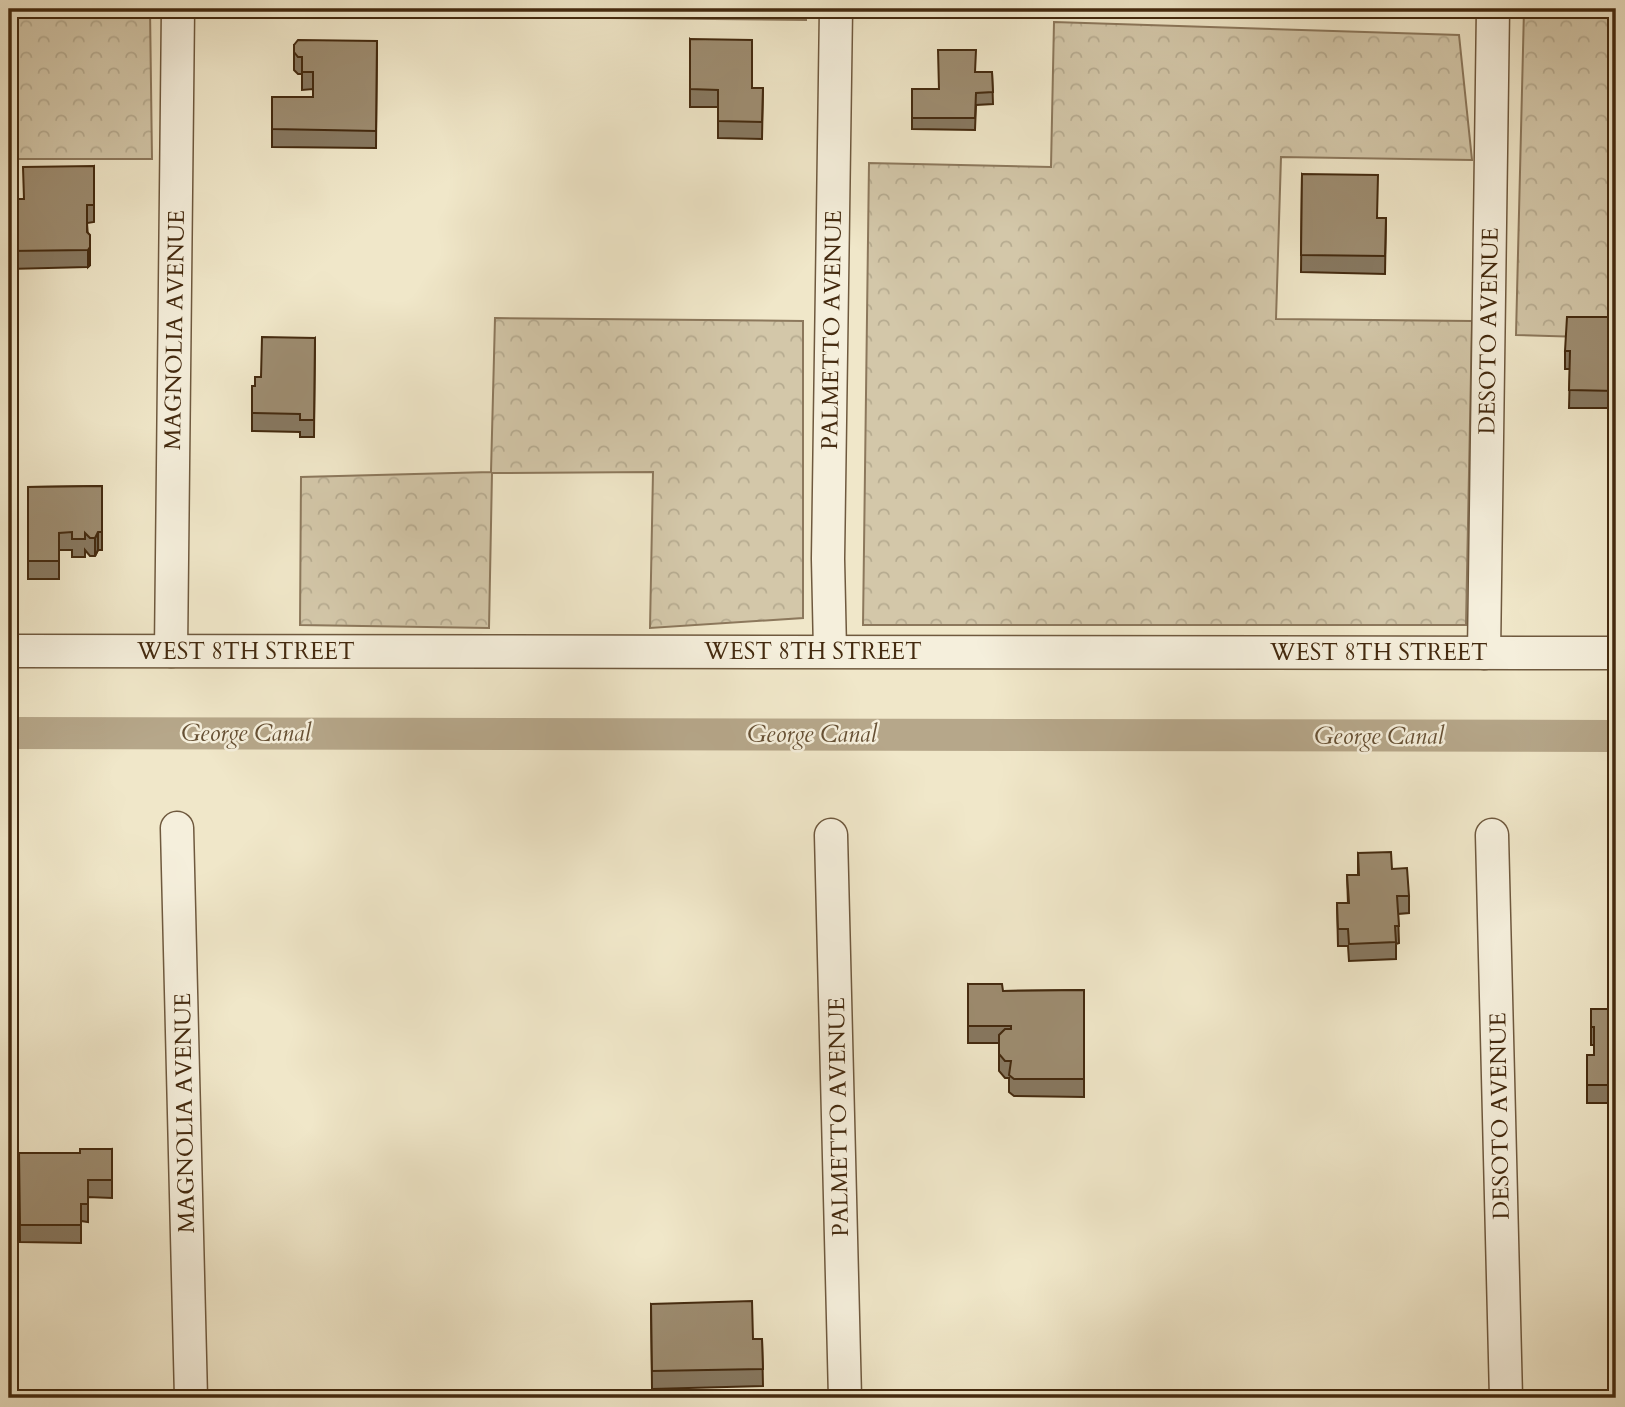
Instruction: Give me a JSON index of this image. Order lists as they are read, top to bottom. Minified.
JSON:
{"streets":{"street":["MAGNOLIA AVENUE","PALMETTO AVENUE","DESOTO AVENUE","WEST 8TH STREET"]},"crossings":[["MAGNOLIA AVENUE","WEST 8TH STREET"],["PALMETTO AVENUE","WEST 8TH STREET"],["DESOTO AVENUE","WEST 8TH STREET"]],"water":["George Canal"]}
